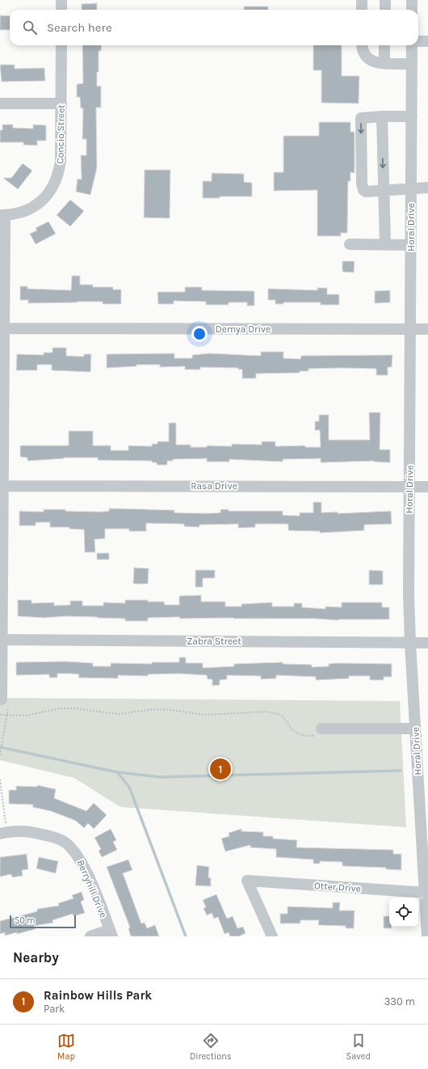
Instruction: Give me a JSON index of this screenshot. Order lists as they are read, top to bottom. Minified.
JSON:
{"streets":{"street":["Concio Street","Horal Drive","Demya Drive","Rasa Drive","Zabra Street","Otter Drive","Berryhill Drive"]},"crossings":[["Concio Street","Demya Drive"],["Concio Street","Rasa Drive"],["Concio Street","Zabra Street"],["Horal Drive","Demya Drive"],["Horal Drive","Rasa Drive"],["Horal Drive","Zabra Street"],["Horal Drive","Otter Drive"]],"scale_bar":"50 m","page":{"search":"Search here","pins":"1","scale":"50 m","heading":"Nearby","list":[{"mark":"1","name":"Rainbow Hills Park","note":"Park","value":"330 m"}],"nav":["Map","Directions","Saved"]}}
